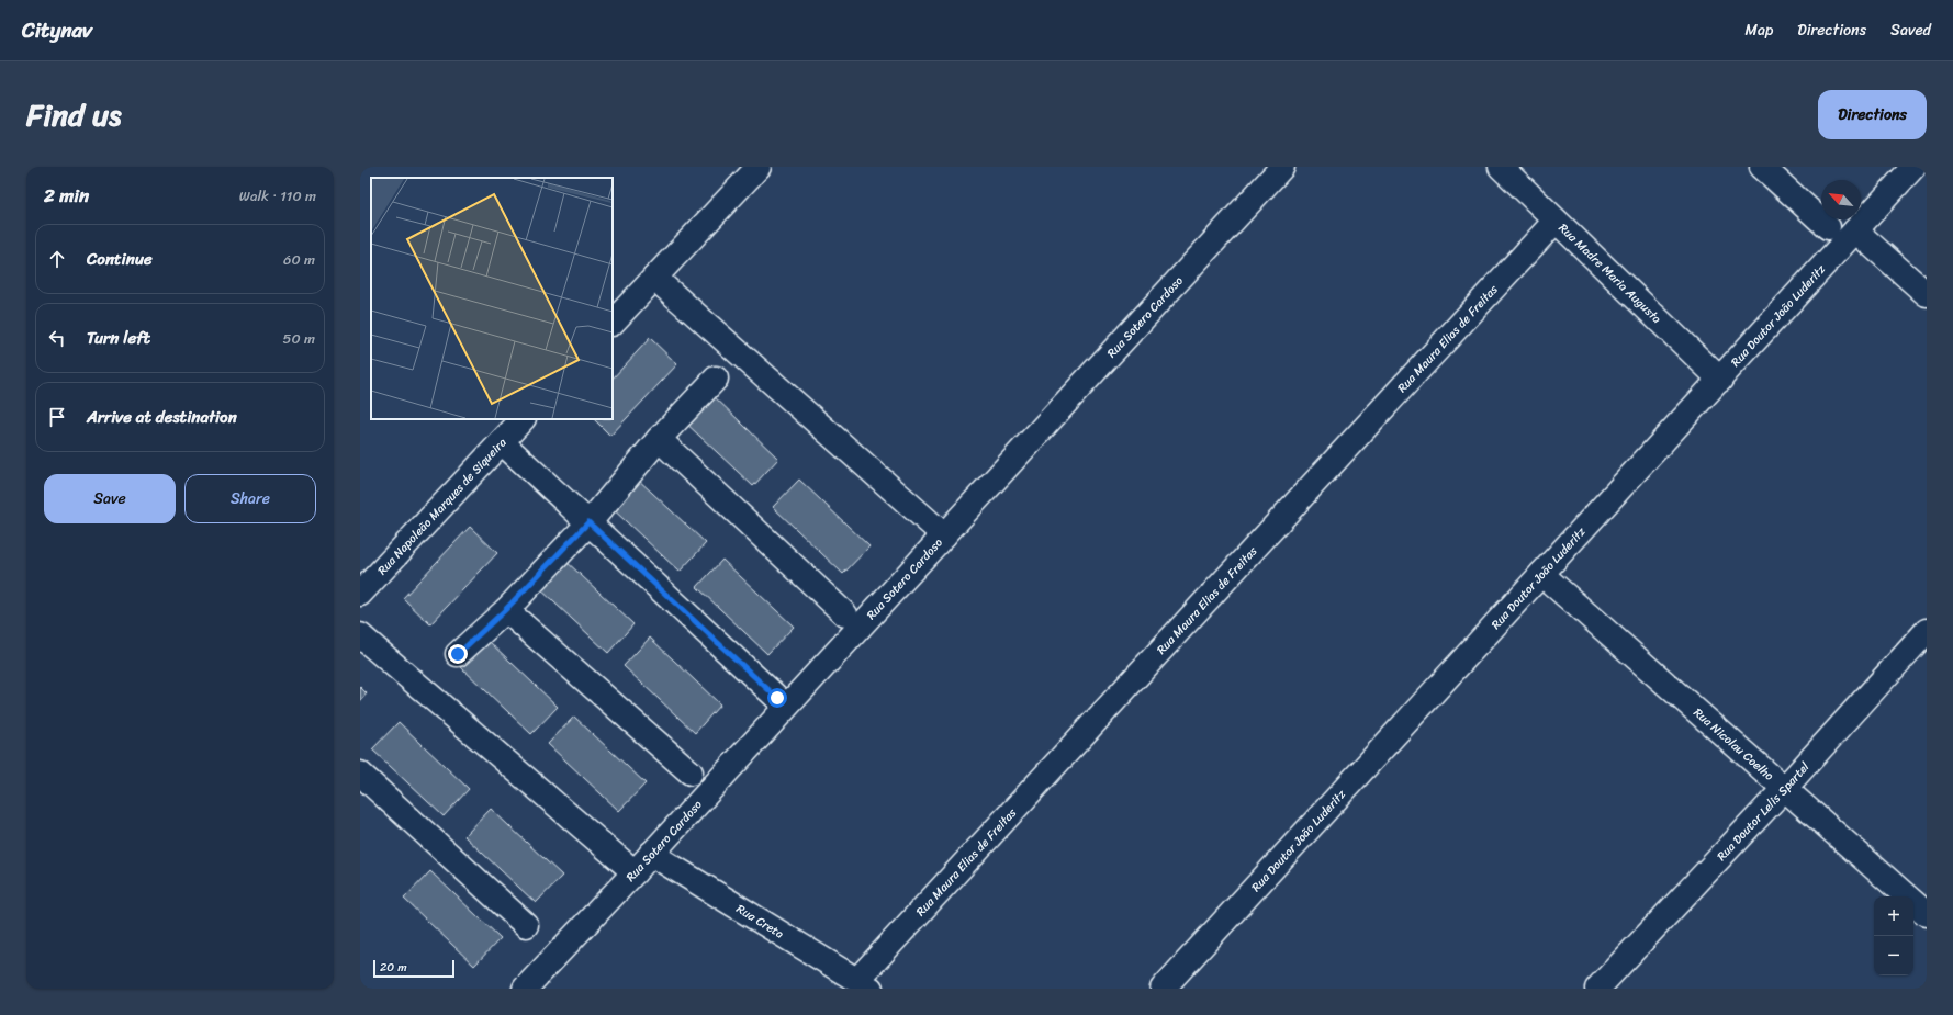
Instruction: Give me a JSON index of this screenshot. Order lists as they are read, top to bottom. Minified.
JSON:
{"streets":{"street":["Rua Madre Maria Augusta","Rua Doutor João Luderitz","Rua Sotero Cardoso","Rua Maura Elias de Freitas","Rua Napoleão Marques de Siqueira","Rua Nicolau Coelho","Rua Doutor Lelis Spartel","Rua Creta"]},"crossings":[["Rua Madre Maria Augusta","Rua Doutor João Luderitz"],["Rua Madre Maria Augusta","Rua Maura Elias de Freitas"],["Rua Doutor João Luderitz","Rua Nicolau Coelho"],["Rua Sotero Cardoso","Rua Creta"],["Rua Maura Elias de Freitas","Rua Creta"],["Rua Nicolau Coelho","Rua Doutor Lelis Spartel"]],"scale_bar":"20 m","north":"top left","page":{"header":"Citynav","nav":["Map","Directions","Saved"],"title":"Find us","buttons":["Directions",["Save","Share"]],"heading":["2 min","Walk · 110 m"],"list":[["Continue","60 m"],["Turn left","50 m"],"Arrive at destination"],"map_buttons":["+","−"],"scale":"20 m"}}
